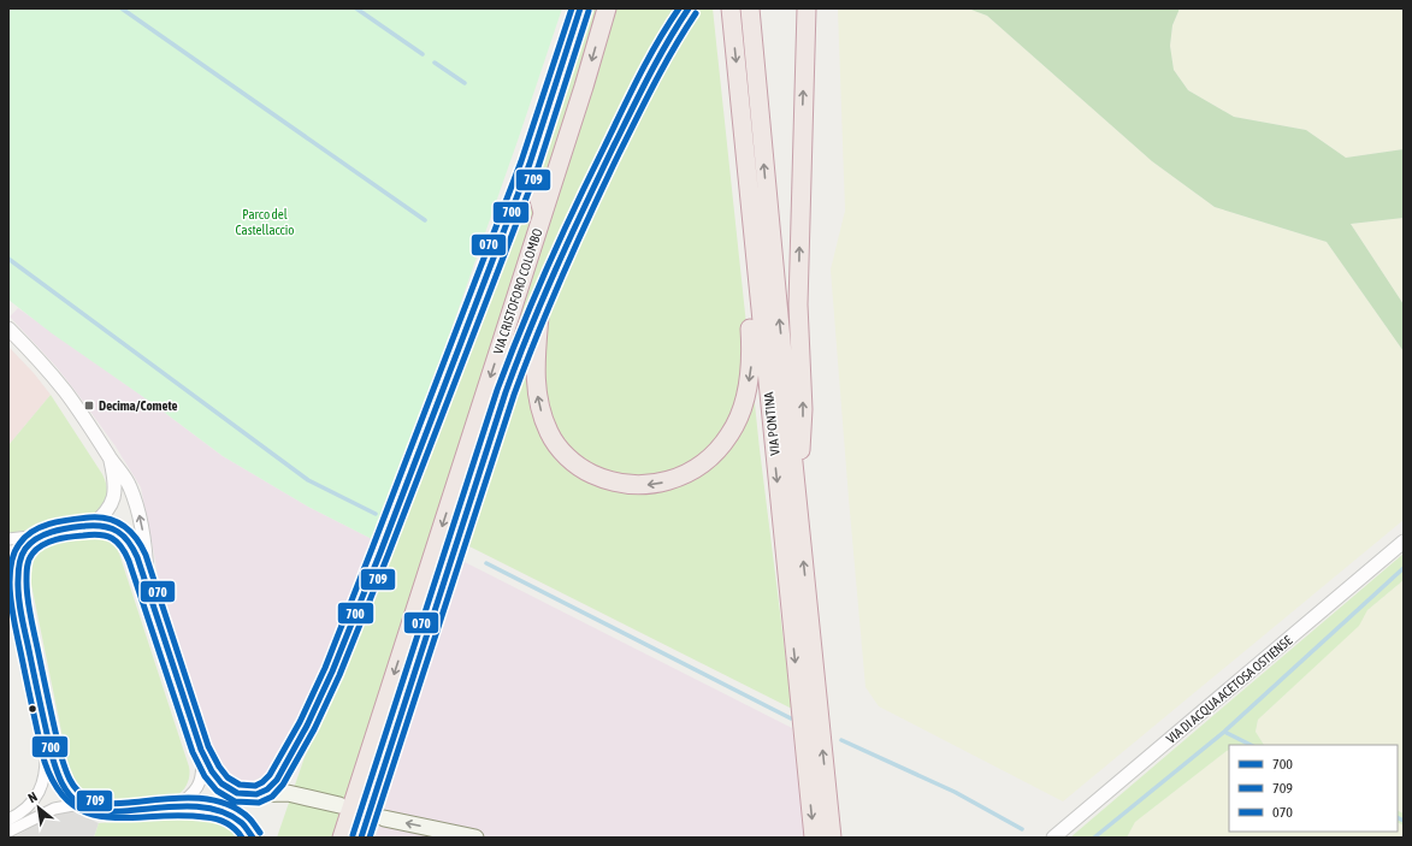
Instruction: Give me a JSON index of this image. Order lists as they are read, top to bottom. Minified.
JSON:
{"streets":{"highway":["VIA CRISTOFORO COLOMBO","VIA PONTINA"],"street":["VIA DI ACQUA ACETOSA OSTIENSE"]},"parks":["Parco del Castellaccio"],"places":{"transit":["Decima/Comete"]},"lines":["transit line 700","transit line 070","transit line 709"],"legend":["700","709","070"],"north":"top left"}
